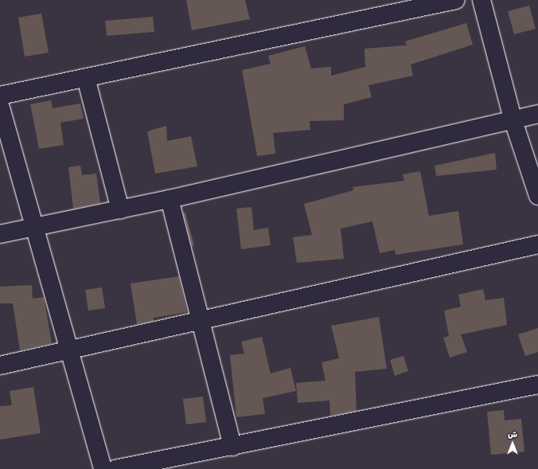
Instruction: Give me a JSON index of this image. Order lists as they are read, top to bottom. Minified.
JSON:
{"north":"top"}
